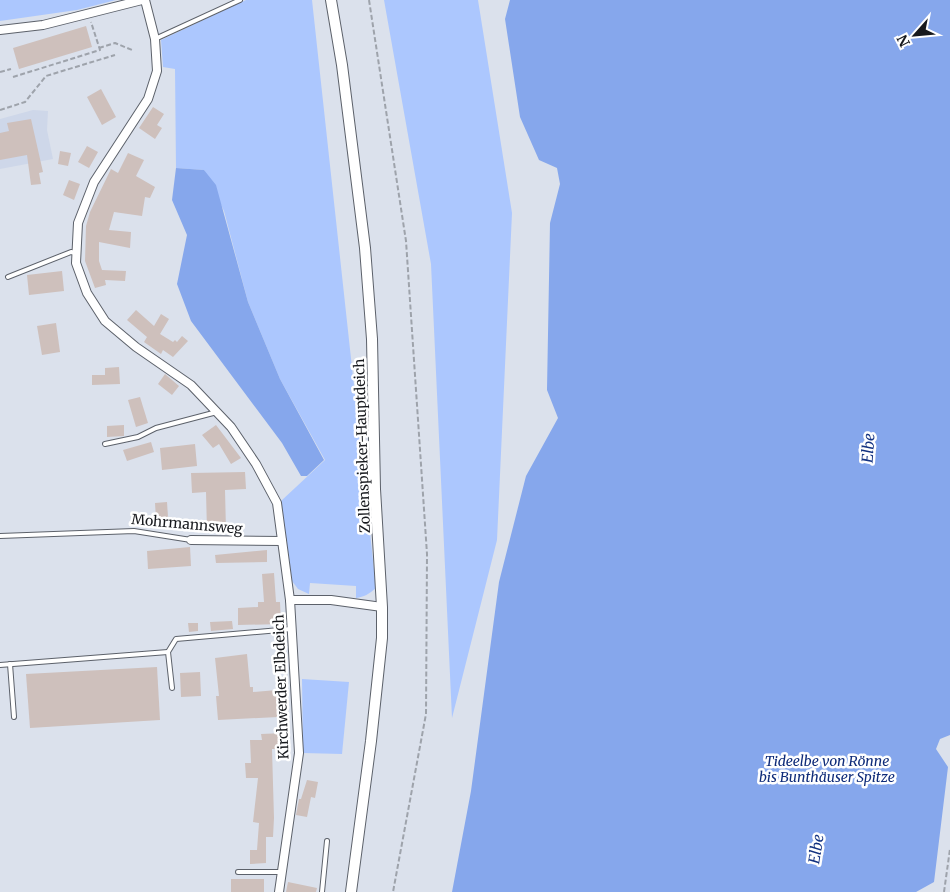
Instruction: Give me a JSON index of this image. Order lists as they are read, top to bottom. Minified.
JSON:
{"streets":{"street":["Zollenspieker-Hauptdeich","Mohrmannsweg","Kirchwerder Elbdeich"]},"crossings":[["Zollenspieker-Hauptdeich","Kirchwerder Elbdeich"],["Mohrmannsweg","Kirchwerder Elbdeich"]],"water":["Elbe"],"parks":["Tideelbe von Rönne bis Bunthäuser Spitze"],"north":"bottom left"}
